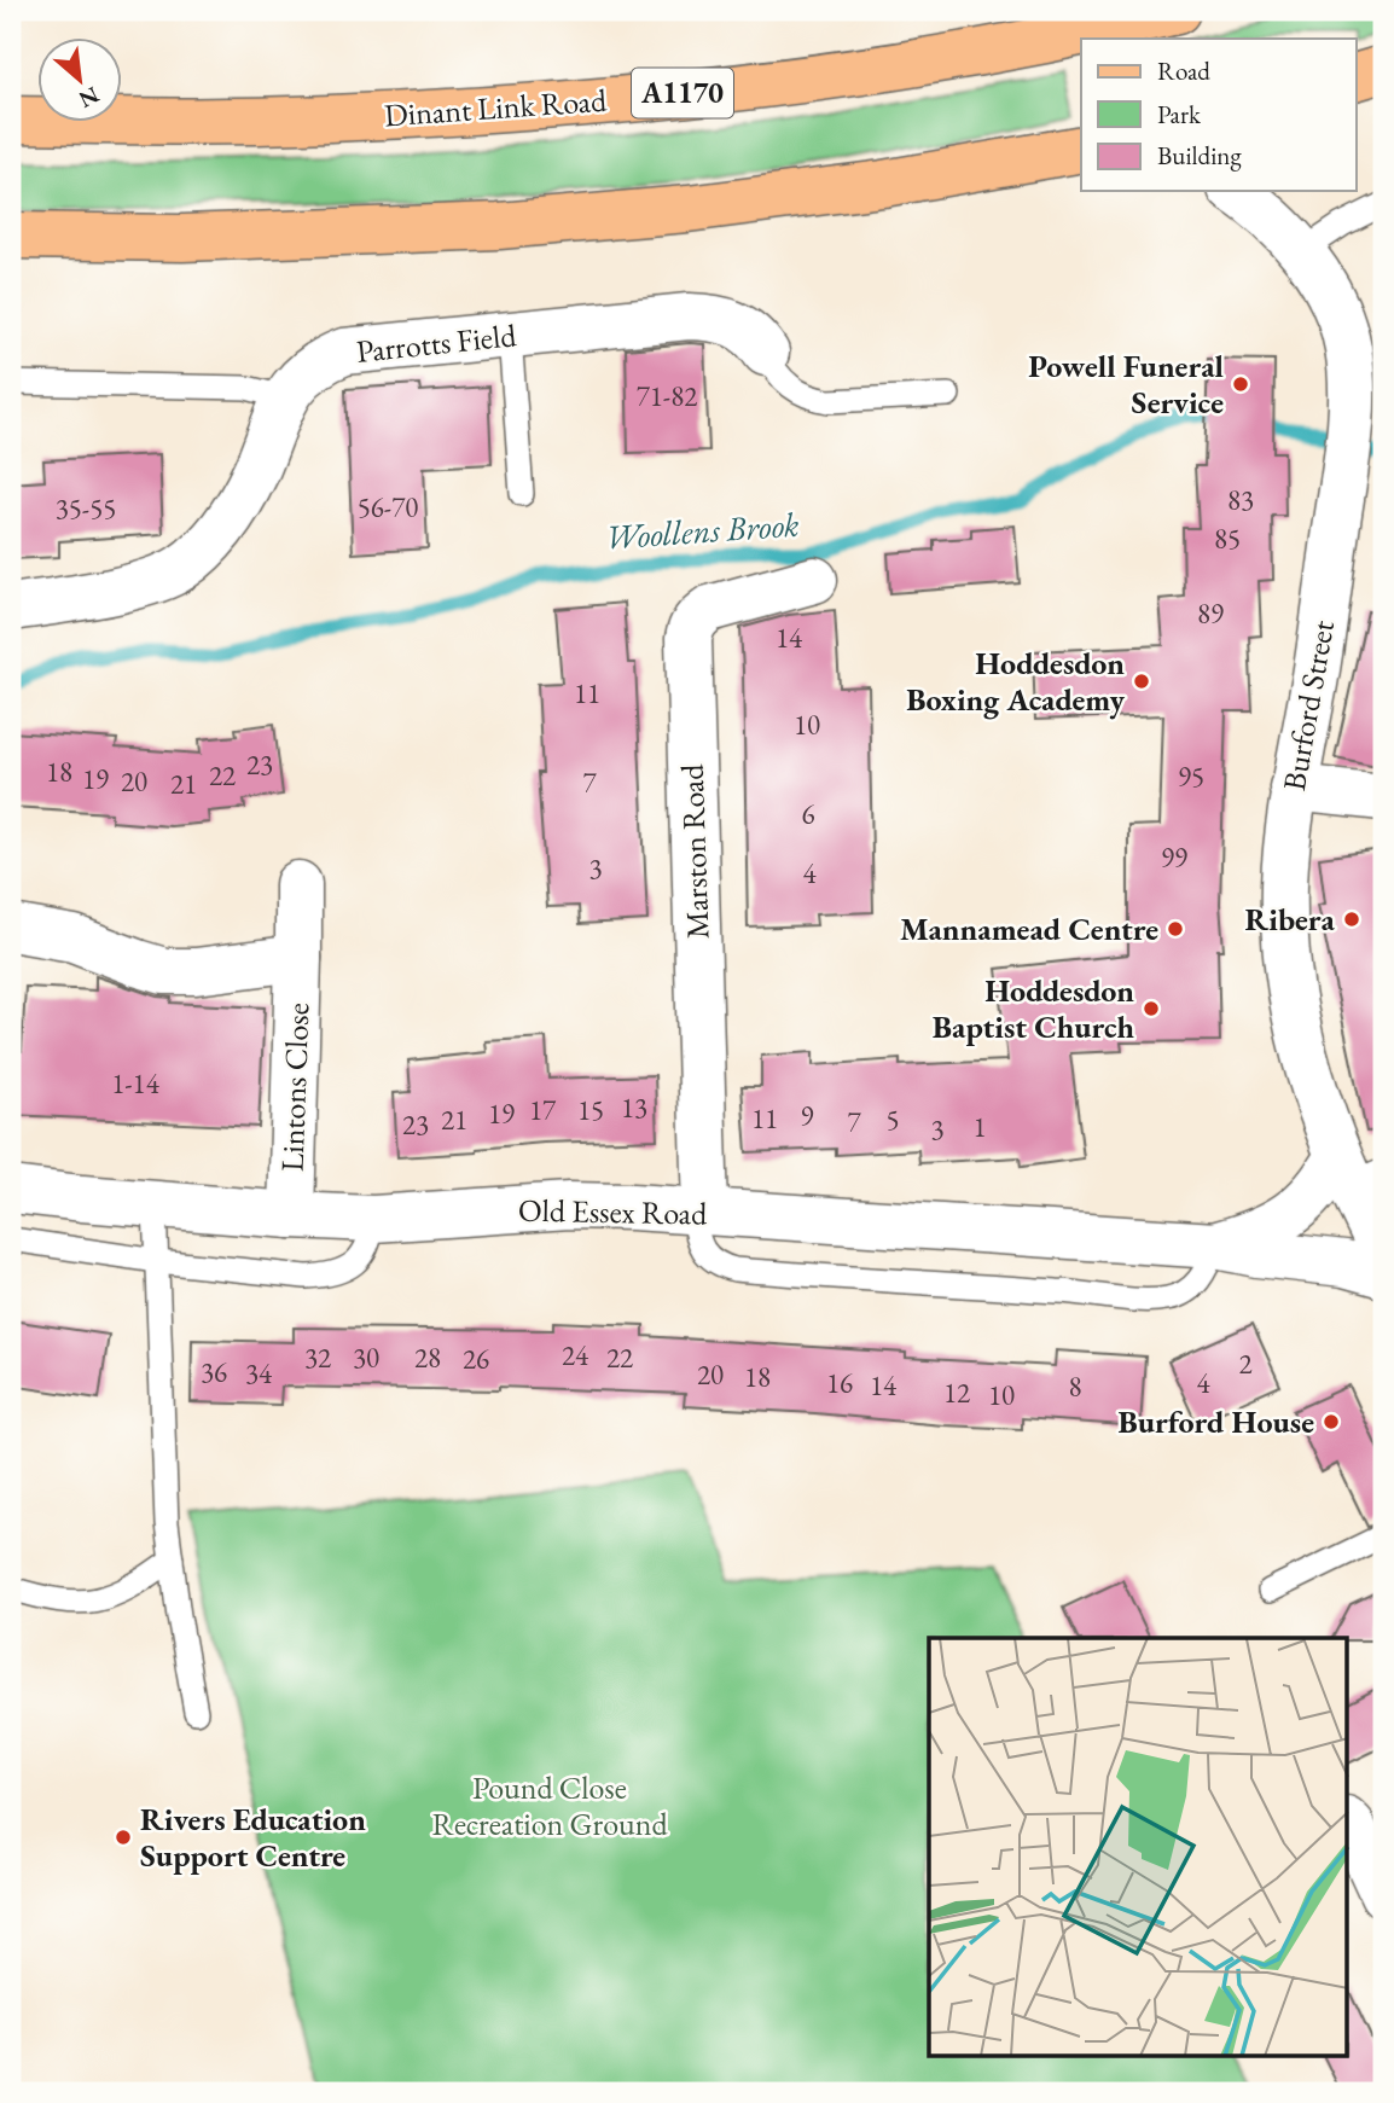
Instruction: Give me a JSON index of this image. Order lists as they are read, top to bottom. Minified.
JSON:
{"streets":{"main road":["A1170","Dinant Link Road"],"street":["Parrotts Field","Burford Street","Marston Road","Lintons Close","Old Essex Road"]},"crossings":[["Burford Street","Old Essex Road"],["Marston Road","Old Essex Road"],["Lintons Close","Old Essex Road"]],"water":["Woollens Brook"],"parks":["Pound Close Recreation Ground"],"places":["Powell Funeral Service","Hoddesdon Boxing Academy","Ribera","Mannamead Centre","Hoddesdon Baptist Church","Burford House","Rivers Education Support Centre"],"house_numbers":["71-82","83","56-70","35-55","85","89","14","11","10","23","18","22","95","19","20","7","21","6","99","3","4","1-14","13","17","15","19","9","11","21","5","7","23","1","3","24","32","30","28","22","26","2","36","34","20","18","16","4","14","8","12","10"],"legend":["Road","Park","Building"],"north":"bottom right"}
